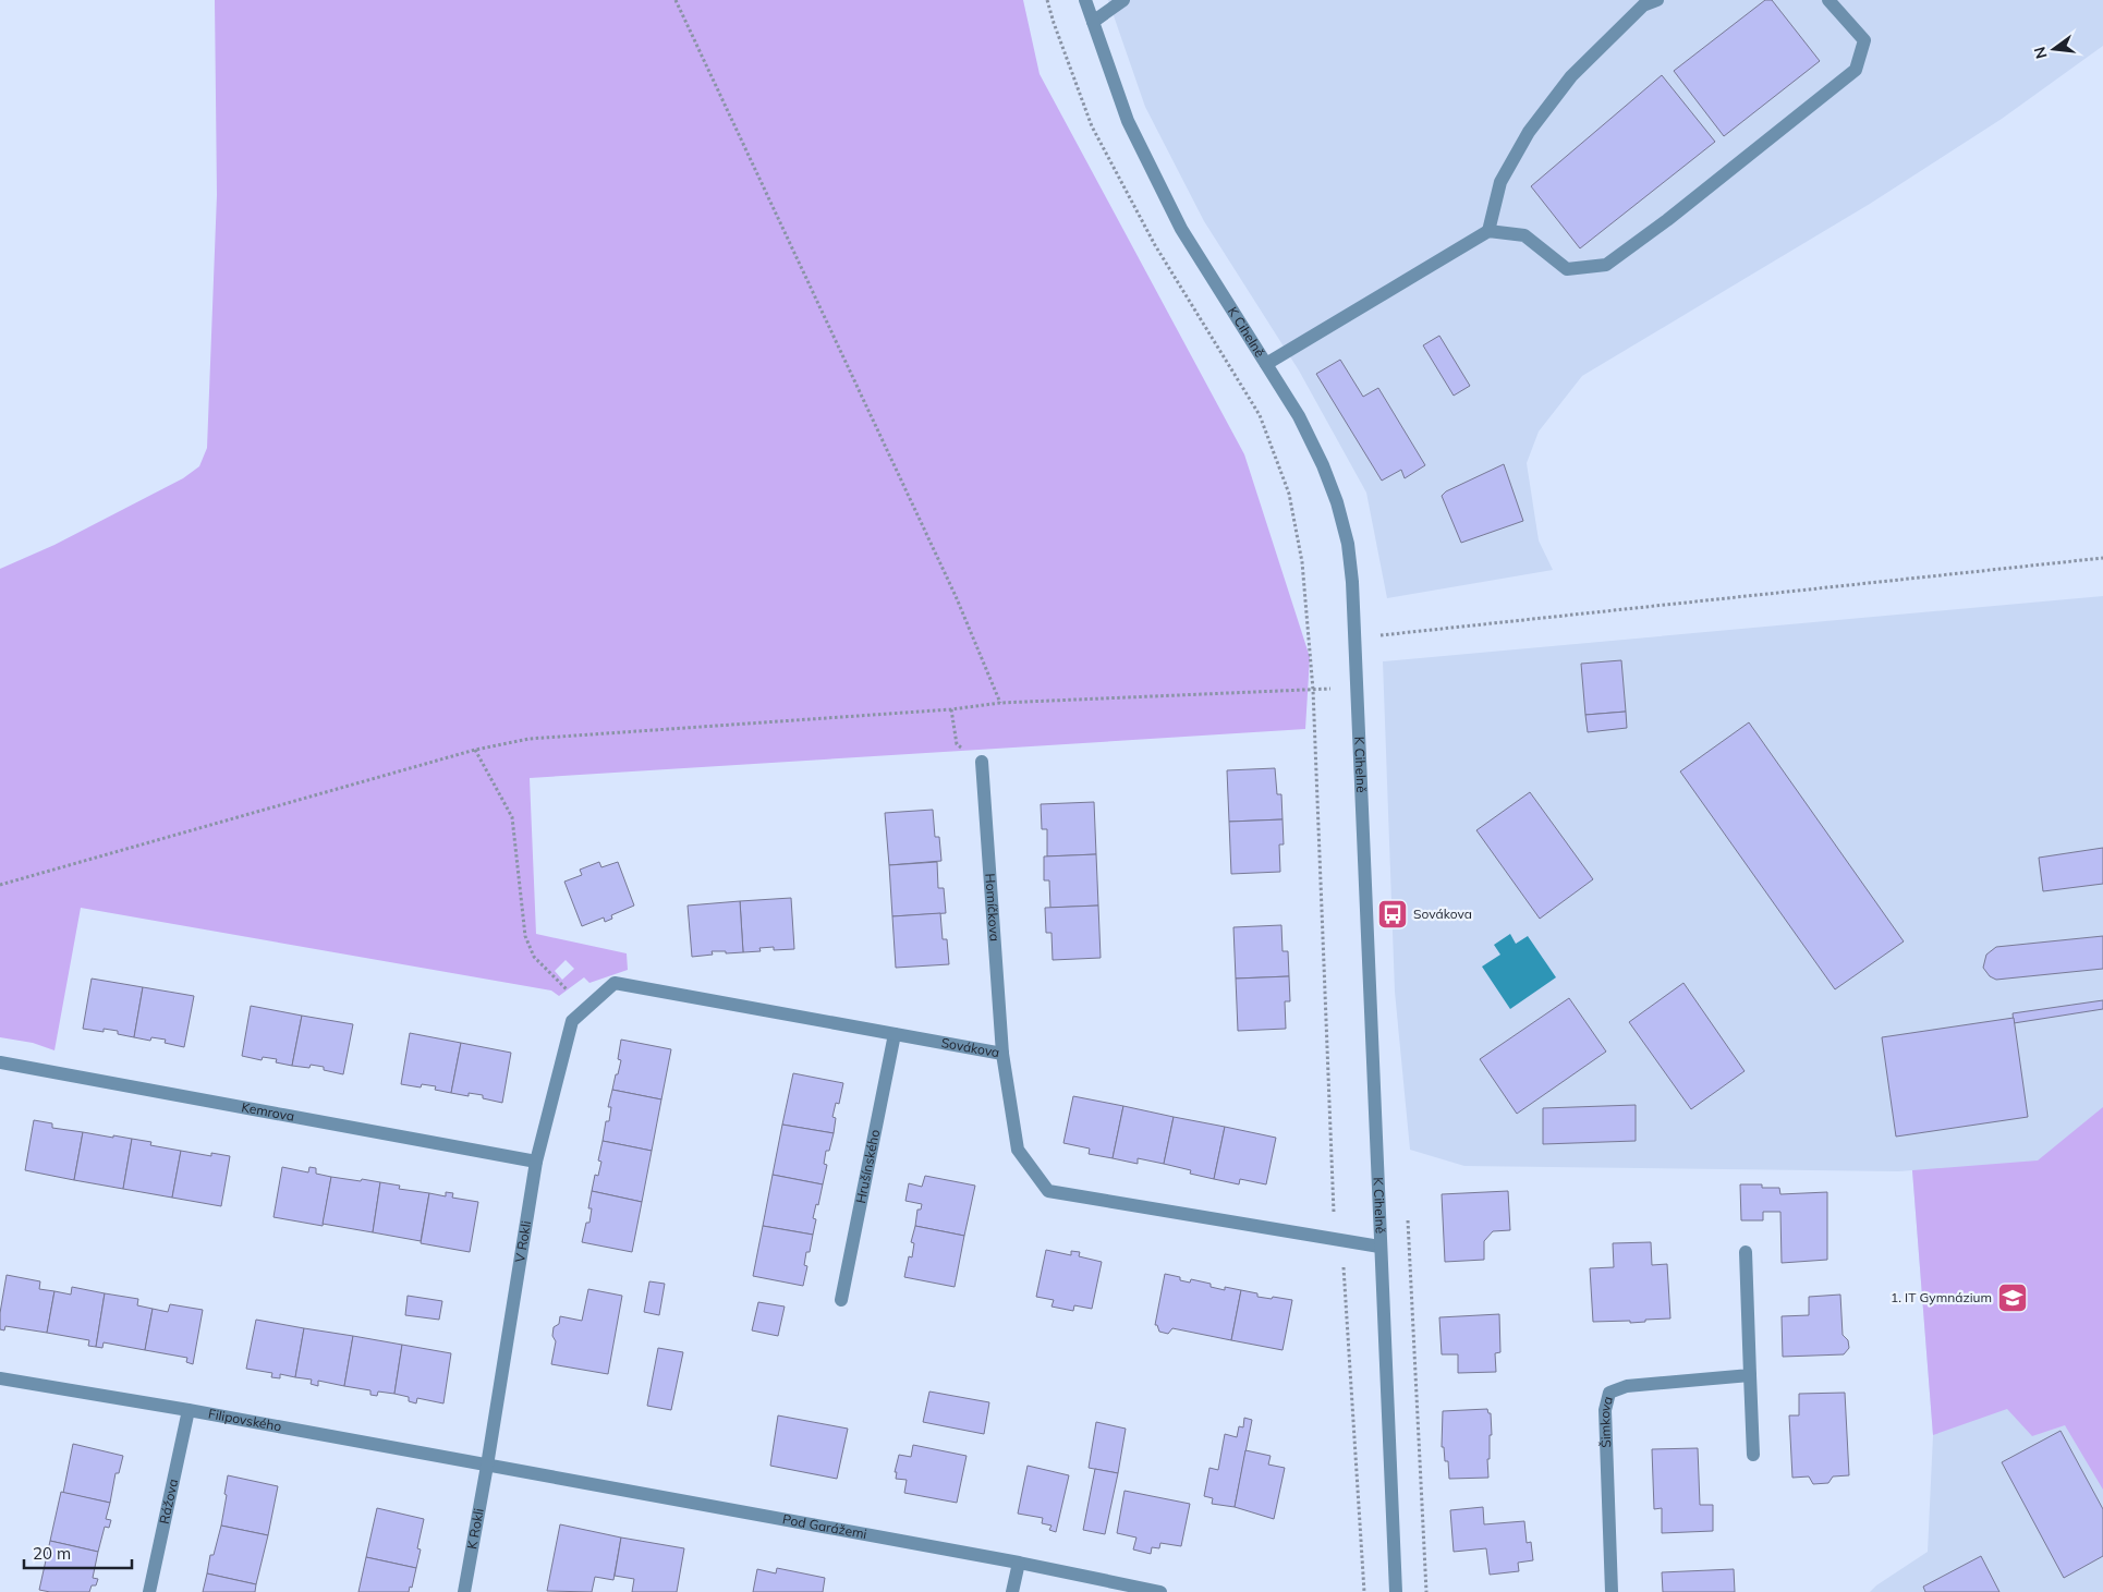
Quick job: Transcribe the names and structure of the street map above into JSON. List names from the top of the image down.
{
  "streets": {
    "street": [
      "K Cihelně",
      "Horníčkova",
      "Sovákova",
      "Kemrova",
      "Hrušínského",
      "V Rokli",
      "Filipovského",
      "Šimkova",
      "Rážova",
      "Pod Garážemi",
      "K Rokli"
    ]
  },
  "crossings": [
    ["K Cihelně", "Sovákova"],
    ["Horníčkova", "Sovákova"],
    ["Sovákova", "Hrušínského"],
    ["Sovákova", "V Rokli"],
    ["Kemrova", "V Rokli"],
    ["V Rokli", "Filipovského"],
    ["V Rokli", "Pod Garážemi"],
    ["V Rokli", "K Rokli"],
    ["Filipovského", "Rážova"],
    ["Filipovského", "Pod Garážemi"],
    ["Filipovského", "K Rokli"],
    ["Pod Garážemi", "K Rokli"]
  ],
  "places": {
    "bus stop": ["Sovákova"],
    "school or university": ["1. IT Gymnázium"]
  },
  "scale_bar": "20 m",
  "north": "left"
}
